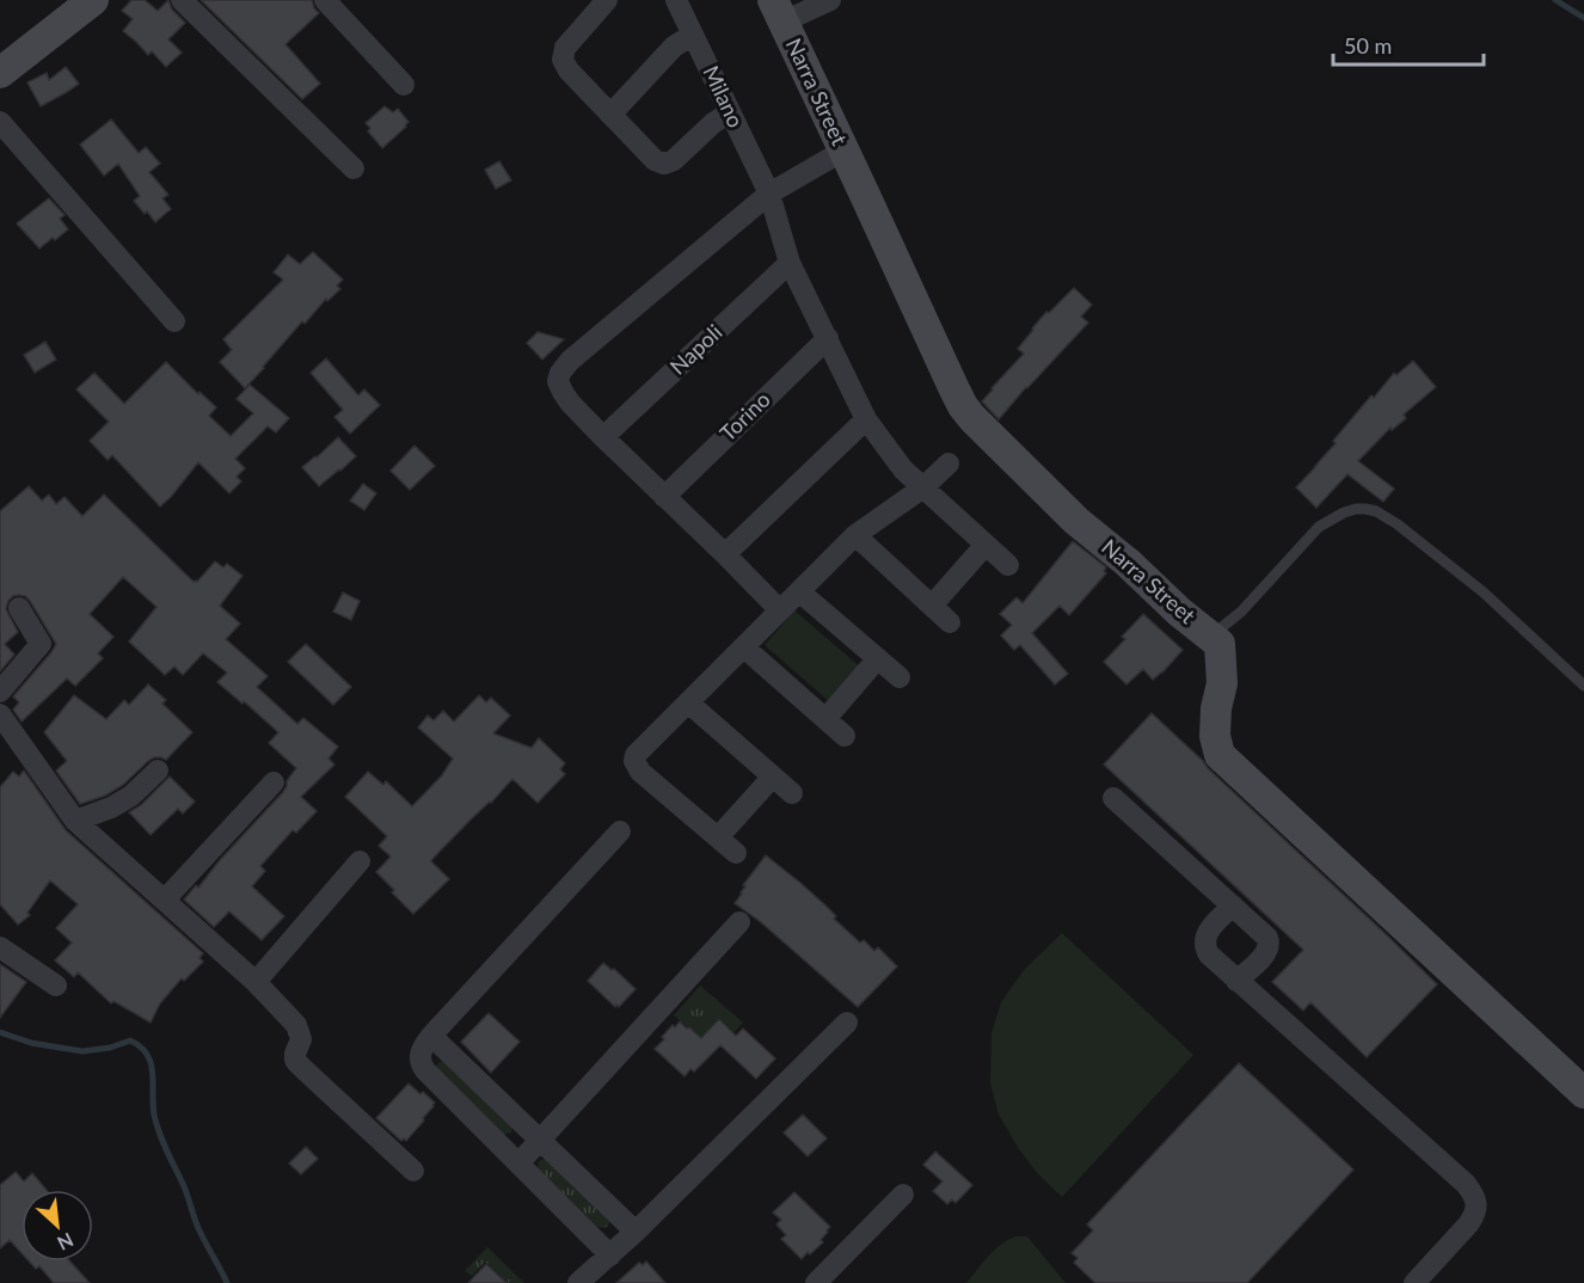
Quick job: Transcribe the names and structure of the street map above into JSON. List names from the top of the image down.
{
  "streets": {
    "street": [
      "Narra Street",
      "Milano",
      "Napoli",
      "Torino"
    ]
  },
  "crossings": [
    ["Milano", "Napoli"],
    ["Milano", "Torino"]
  ],
  "scale_bar": "50 m",
  "north": "bottom right"
}
